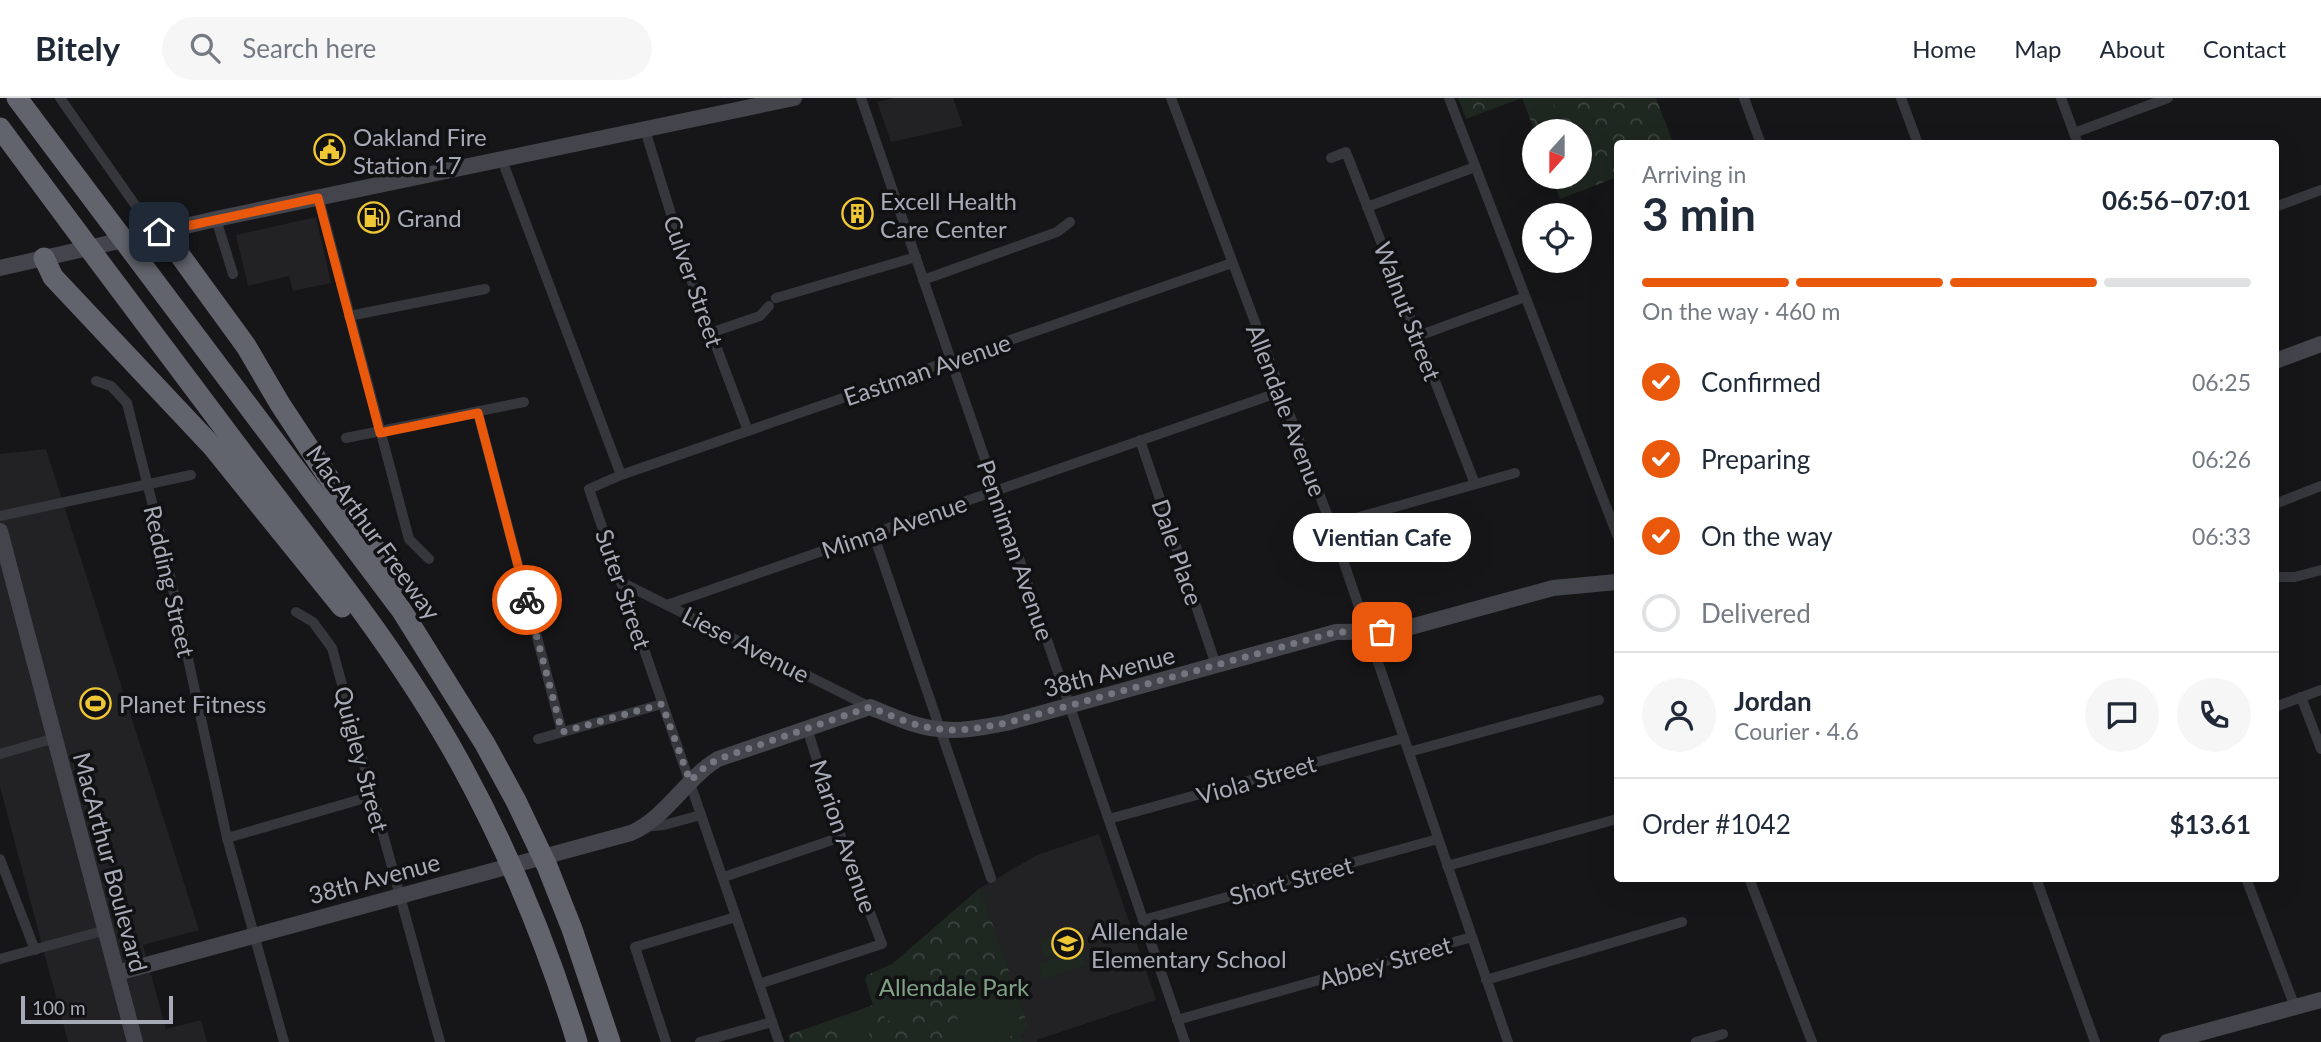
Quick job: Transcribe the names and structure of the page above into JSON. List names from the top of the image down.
{
  "streets": {
    "highway": ["MacArthur Freeway"],
    "street": [
      "Culver Street",
      "Walnut Street",
      "Eastman Avenue",
      "Allendale Avenue",
      "Minna Avenue",
      "Penniman Avenue",
      "Dale Place",
      "Redding Street",
      "Suter Street",
      "Liese Avenue",
      "38th Avenue",
      "Quigley Street",
      "Viola Street",
      "Marion Avenue",
      "MacArthur Boulevard",
      "Short Street",
      "Abbey Street"
    ]
  },
  "crossings": [
    ["Culver Street", "Eastman Avenue"],
    ["Eastman Avenue", "Allendale Avenue"],
    ["Eastman Avenue", "Penniman Avenue"],
    ["Eastman Avenue", "Suter Street"],
    ["Allendale Avenue", "Minna Avenue"],
    ["Allendale Avenue", "38th Avenue"],
    ["Allendale Avenue", "Viola Street"],
    ["Allendale Avenue", "Short Street"],
    ["Allendale Avenue", "Abbey Street"],
    ["Minna Avenue", "Penniman Avenue"],
    ["Minna Avenue", "Dale Place"],
    ["Minna Avenue", "Liese Avenue"],
    ["Penniman Avenue", "38th Avenue"],
    ["Penniman Avenue", "Viola Street"],
    ["Penniman Avenue", "Short Street"],
    ["Penniman Avenue", "Abbey Street"],
    ["Dale Place", "38th Avenue"],
    ["Redding Street", "38th Avenue"],
    ["Suter Street", "Liese Avenue"],
    ["Suter Street", "38th Avenue"],
    ["Suter Street", "Marion Avenue"],
    ["Liese Avenue", "38th Avenue"],
    ["38th Avenue", "Quigley Street"],
    ["38th Avenue", "Marion Avenue"],
    ["38th Avenue", "MacArthur Boulevard"]
  ],
  "parks": ["Allendale Park"],
  "places": {
    "public building": ["Oakland Fire Station 17"],
    "building": ["Excell Health Care Center"],
    "fuel station": ["Grand"],
    "other": ["Vientian Cafe"],
    "sports": ["Planet Fitness"],
    "school or university": ["Allendale Elementary School"]
  },
  "scale_bar": "100 m",
  "north": "bottom",
  "page": {
    "header": "Bitely",
    "search": "Search here",
    "nav": [
      "Home",
      "Map",
      "About",
      "Contact"
    ],
    "heading": ["3 min", "Arriving in", "06:56–07:01"],
    "panel": [
      "Jordan",
      "Courier · 4.6",
      "Order #1042",
      "$13.61"
    ],
    "bar": "On the way · 460 m",
    "list": [
      ["Confirmed", "06:25"],
      ["Preparing", "06:26"],
      ["On the way", "06:33"],
      "Delivered"
    ],
    "bubble": "Vientian Cafe",
    "scale": "100 m"
  }
}
